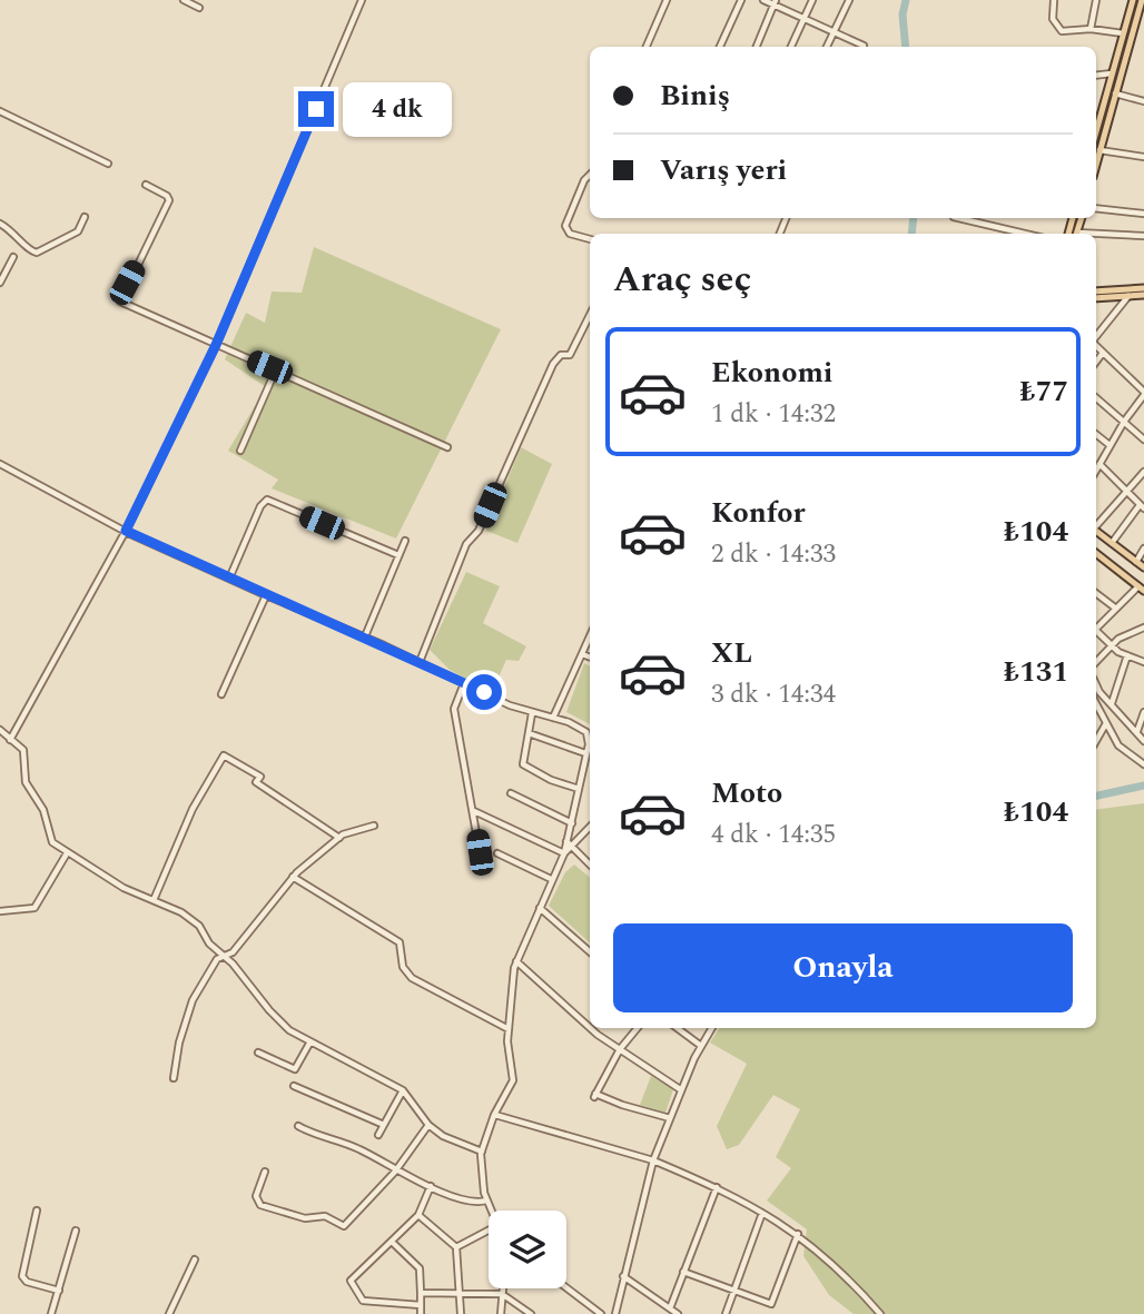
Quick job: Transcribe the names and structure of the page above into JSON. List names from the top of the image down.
{
  "page": {
    "banner": ["Biniş", "Varış yeri"],
    "bubble": "4 dk",
    "heading": "Araç seç",
    "list": [
      {
        "name": "Ekonomi",
        "note": "1 dk · 14:32",
        "value": "₺77"
      },
      {
        "name": "Konfor",
        "note": "2 dk · 14:33",
        "value": "₺104"
      },
      {
        "name": "XL",
        "note": "3 dk · 14:34",
        "value": "₺131"
      },
      {
        "name": "Moto",
        "note": "4 dk · 14:35",
        "value": "₺104"
      }
    ],
    "buttons": "Onayla"
  }
}
